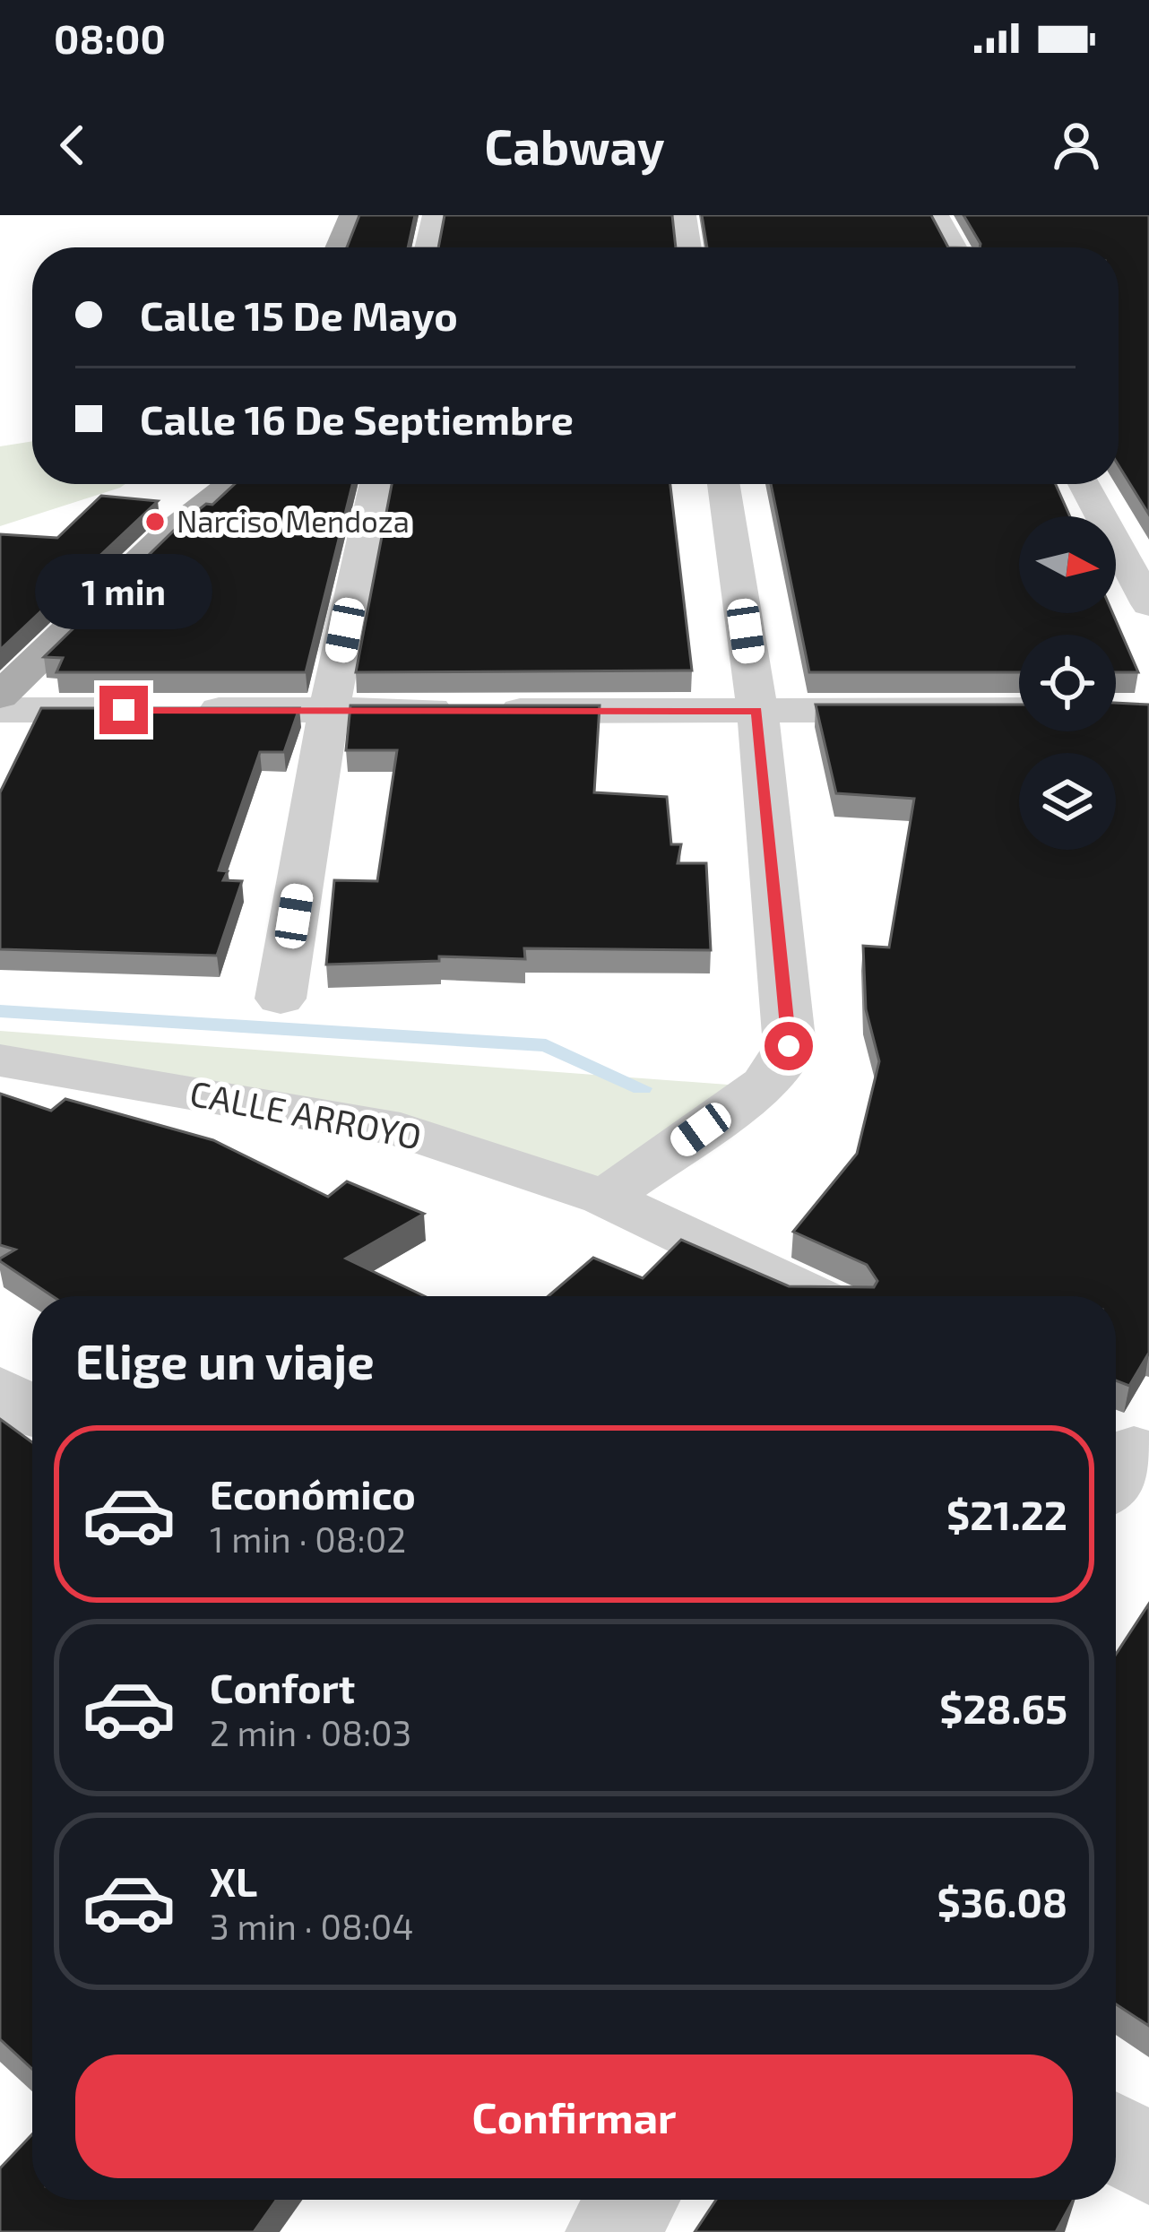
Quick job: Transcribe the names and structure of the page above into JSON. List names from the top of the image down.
{
  "streets": {
    "street": ["CALLE ARROYO"]
  },
  "places": ["Narciso Mendoza"],
  "north": "right",
  "page": {
    "status": "08:00",
    "header": "Cabway",
    "banner": ["Calle 15 De Mayo", "Calle 16 De Septiembre"],
    "bubble": "1 min",
    "heading": "Elige un viaje",
    "list": [
      {
        "name": "Económico",
        "note": "1 min · 08:02",
        "value": "$21.22"
      },
      {
        "name": "Confort",
        "note": "2 min · 08:03",
        "value": "$28.65"
      },
      {
        "name": "XL",
        "note": "3 min · 08:04",
        "value": "$36.08"
      }
    ],
    "buttons": "Confirmar"
  }
}
